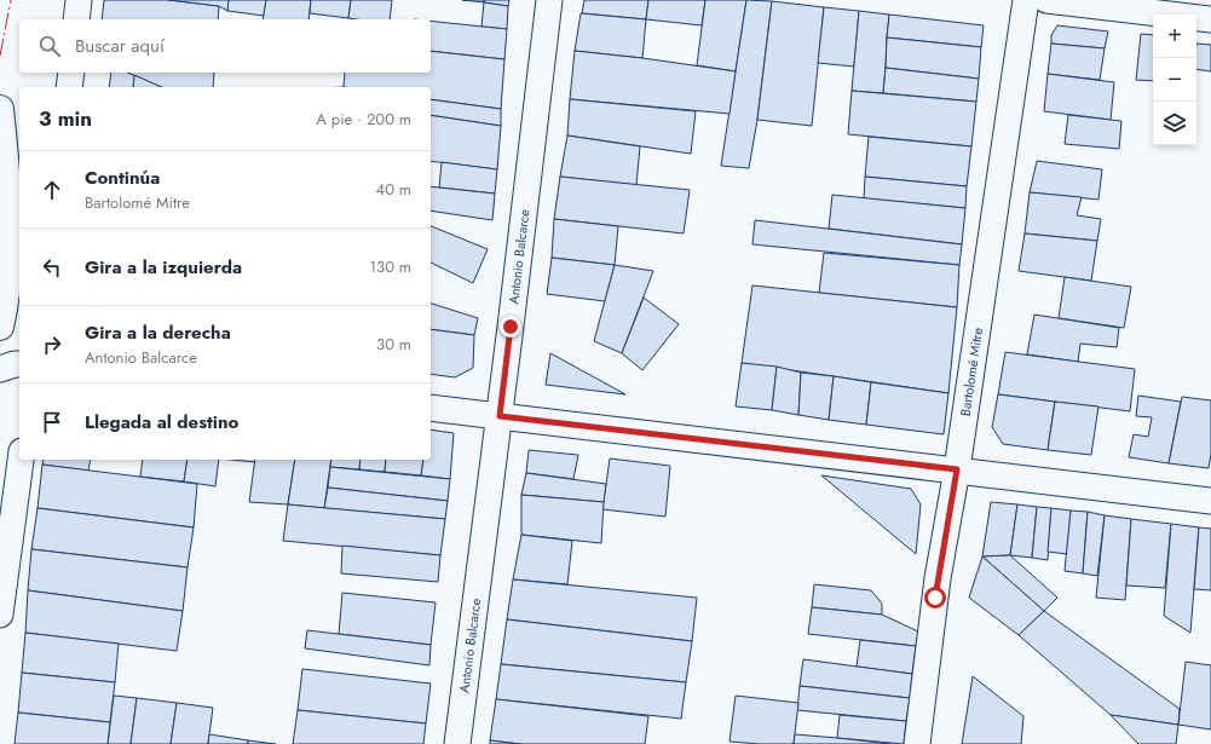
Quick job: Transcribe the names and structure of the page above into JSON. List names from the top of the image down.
{
  "streets": {
    "street": ["Antonio Balcarce", "Bartolomé Mitre"]
  },
  "page": {
    "map_buttons": ["+", "−"],
    "search": "Buscar aquí",
    "heading": ["3 min", "A pie · 200 m"],
    "list": [
      ["Continúa", "Bartolomé Mitre", "40 m"],
      ["Gira a la izquierda", "130 m"],
      ["Gira a la derecha", "Antonio Balcarce", "30 m"],
      "Llegada al destino"
    ]
  }
}
